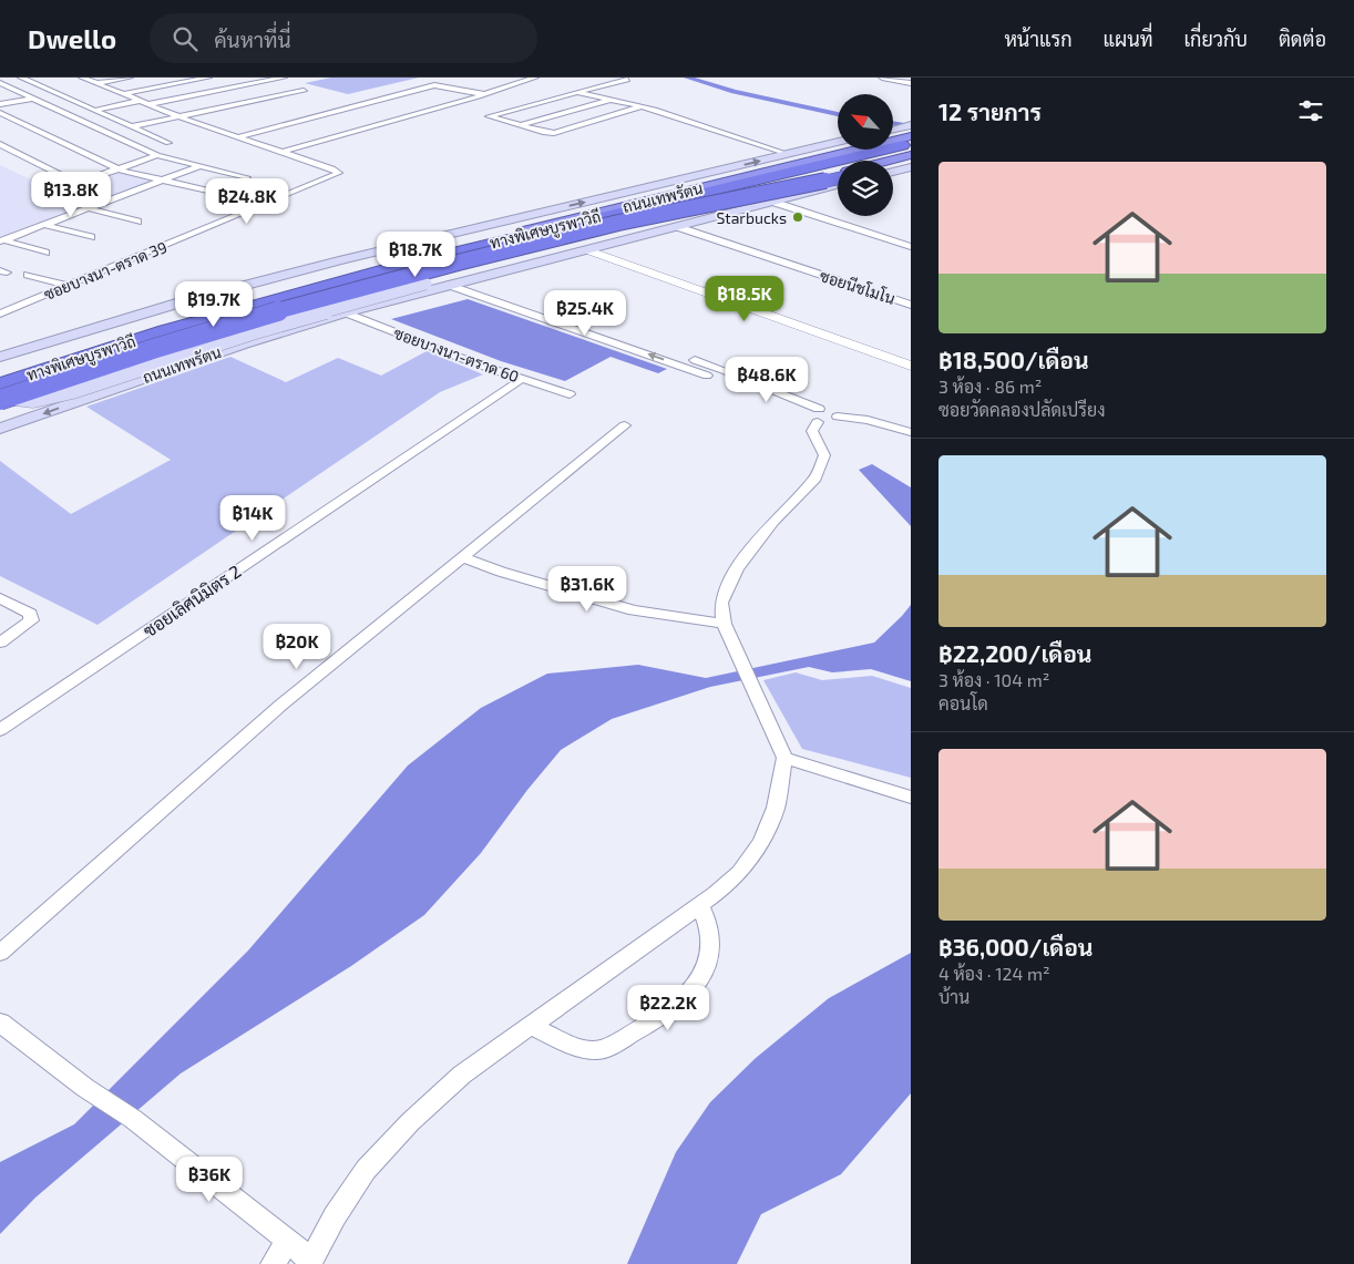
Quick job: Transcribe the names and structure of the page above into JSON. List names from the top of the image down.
{
  "streets": {
    "highway": ["ถนนเทพรัตน", "ทางพิเศษบูรพาวิถี"],
    "street": [
      "ซอยบางนา-ตราด 39",
      "ซอยนีชโมโน",
      "ซอยบางนา-ตราด 60",
      "ซอยเลิศนิมิตร 2"
    ]
  },
  "crossings": [
    ["ถนนเทพรัตน", "ทางพิเศษบูรพาวิถี"],
    ["ถนนเทพรัตน", "ซอยนีชโมโน"],
    ["ถนนเทพรัตน", "ซอยบางนา-ตราด 60"],
    ["ซอยบางนา-ตราด 60", "ซอยเลิศนิมิตร 2"]
  ],
  "places": ["Starbucks"],
  "north": "top left",
  "page": {
    "header": "Dwello",
    "search": "ค้นหาที่นี่",
    "nav": [
      "หน้าแรก",
      "แผนที่",
      "เกี่ยวกับ",
      "ติดต่อ"
    ],
    "heading": "12 รายการ",
    "list": [
      {
        "name": "฿18,500/เดือน",
        "note": "3 ห้อง · 86 m² · ซอยวัดคลองปลัดเปรียง"
      },
      {
        "name": "฿22,200/เดือน",
        "note": "3 ห้อง · 104 m² · คอนโด"
      },
      {
        "name": "฿36,000/เดือน",
        "note": "4 ห้อง · 124 m² · บ้าน"
      }
    ],
    "price": [
      "฿13.8K",
      "฿24.8K",
      "฿18.7K",
      "฿18.5K",
      "฿19.7K",
      "฿25.4K",
      "฿48.6K",
      "฿14K",
      "฿31.6K",
      "฿20K",
      "฿22.2K",
      "฿36K"
    ]
  }
}
